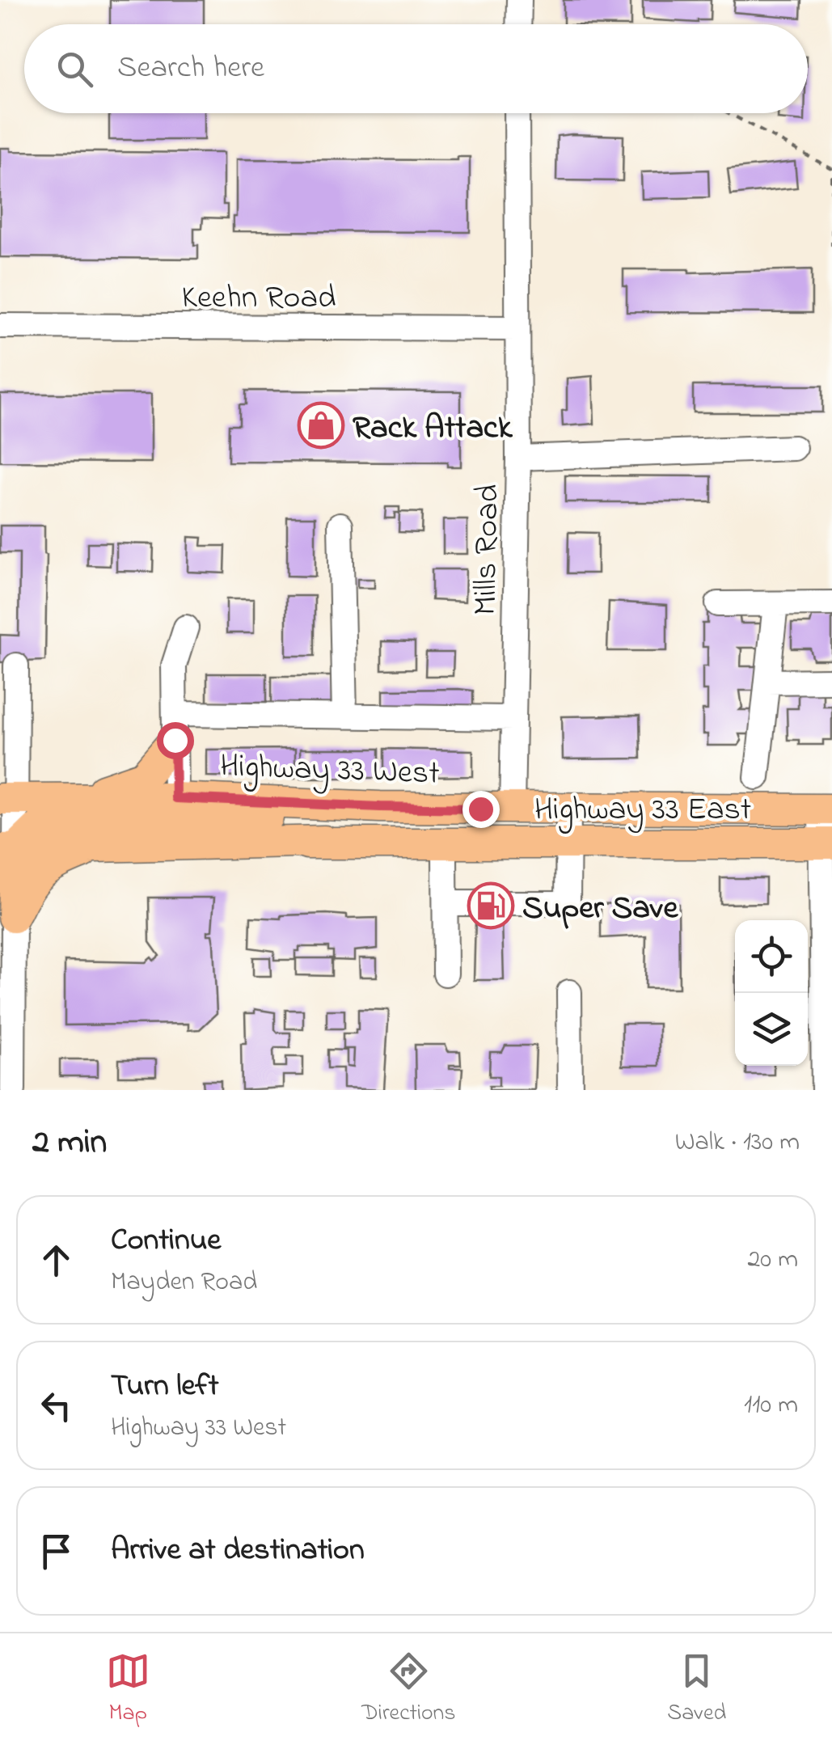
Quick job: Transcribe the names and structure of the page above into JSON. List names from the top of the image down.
{
  "streets": {
    "main road": ["Highway 33 West", "Highway 33 East"],
    "street": ["Keehn Road", "Mills Road"]
  },
  "crossings": [
    ["Keehn Road", "Mills Road"],
    ["Mills Road", "Highway 33 West"],
    ["Highway 33 West", "Highway 33 East"]
  ],
  "places": {
    "shop": ["Rack Attack"],
    "fuel station": ["Super Save"]
  },
  "page": {
    "search": "Search here",
    "heading": ["2 min", "Walk · 130 m"],
    "list": [
      ["Continue", "Mayden Road", "20 m"],
      ["Turn left", "Highway 33 West", "110 m"],
      "Arrive at destination"
    ],
    "nav": ["Map", "Directions", "Saved"]
  }
}
